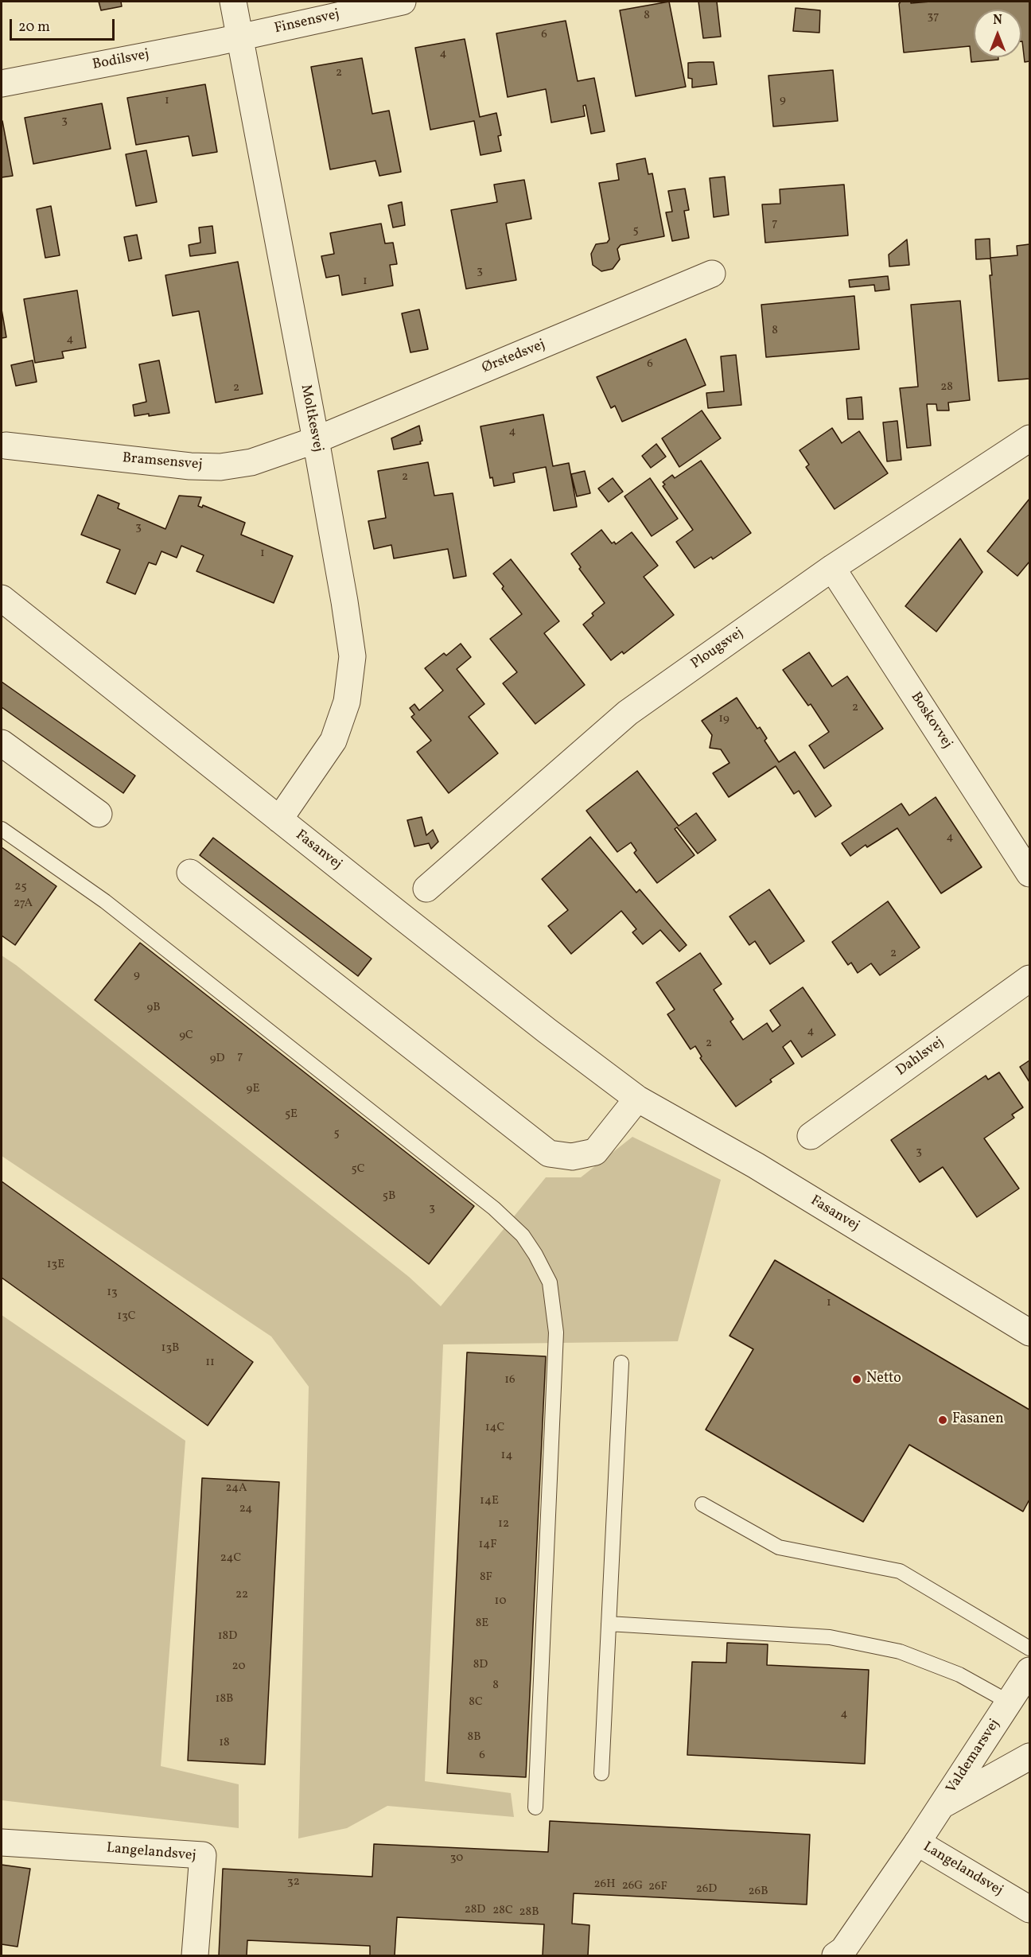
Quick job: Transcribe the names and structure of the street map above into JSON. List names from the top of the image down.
{
  "streets": {
    "street": [
      "Finsensvej",
      "Bodilsvej",
      "Ørstedsvej",
      "Moltkesvej",
      "Bramsensvej",
      "Plougsvej",
      "Boskovvej",
      "Fasanvej",
      "Dahlsvej",
      "Valdemarsvej",
      "Langelandsvej"
    ]
  },
  "crossings": [
    ["Finsensvej", "Bodilsvej"],
    ["Finsensvej", "Moltkesvej"],
    ["Bodilsvej", "Moltkesvej"],
    ["Ørstedsvej", "Moltkesvej"],
    ["Ørstedsvej", "Bramsensvej"],
    ["Moltkesvej", "Bramsensvej"],
    ["Moltkesvej", "Fasanvej"],
    ["Plougsvej", "Boskovvej"],
    ["Valdemarsvej", "Langelandsvej"]
  ],
  "places": ["Netto", "Fasanen"],
  "house_numbers": [
    "8",
    "37",
    "6",
    "4",
    "2",
    "9",
    "1",
    "3",
    "7",
    "5",
    "3",
    "1",
    "8",
    "4",
    "6",
    "28",
    "2",
    "4",
    "2",
    "3",
    "1",
    "2",
    "19",
    "4",
    "25",
    "27A",
    "2",
    "9",
    "9B",
    "4",
    "9C",
    "2",
    "7",
    "9D",
    "9E",
    "5E",
    "5",
    "3",
    "5C",
    "5B",
    "3",
    "13E",
    "13",
    "1",
    "13C",
    "13B",
    "11",
    "16",
    "14C",
    "14",
    "24A",
    "14E",
    "24",
    "12",
    "14F",
    "24C",
    "8F",
    "22",
    "10",
    "8E",
    "18D",
    "8D",
    "20",
    "8",
    "18B",
    "8C",
    "4",
    "8B",
    "18",
    "6",
    "30",
    "32",
    "26H",
    "26G",
    "26F",
    "26D",
    "26B",
    "28D",
    "28C",
    "28B"
  ],
  "scale_bar": "20 m",
  "north": "top"
}
